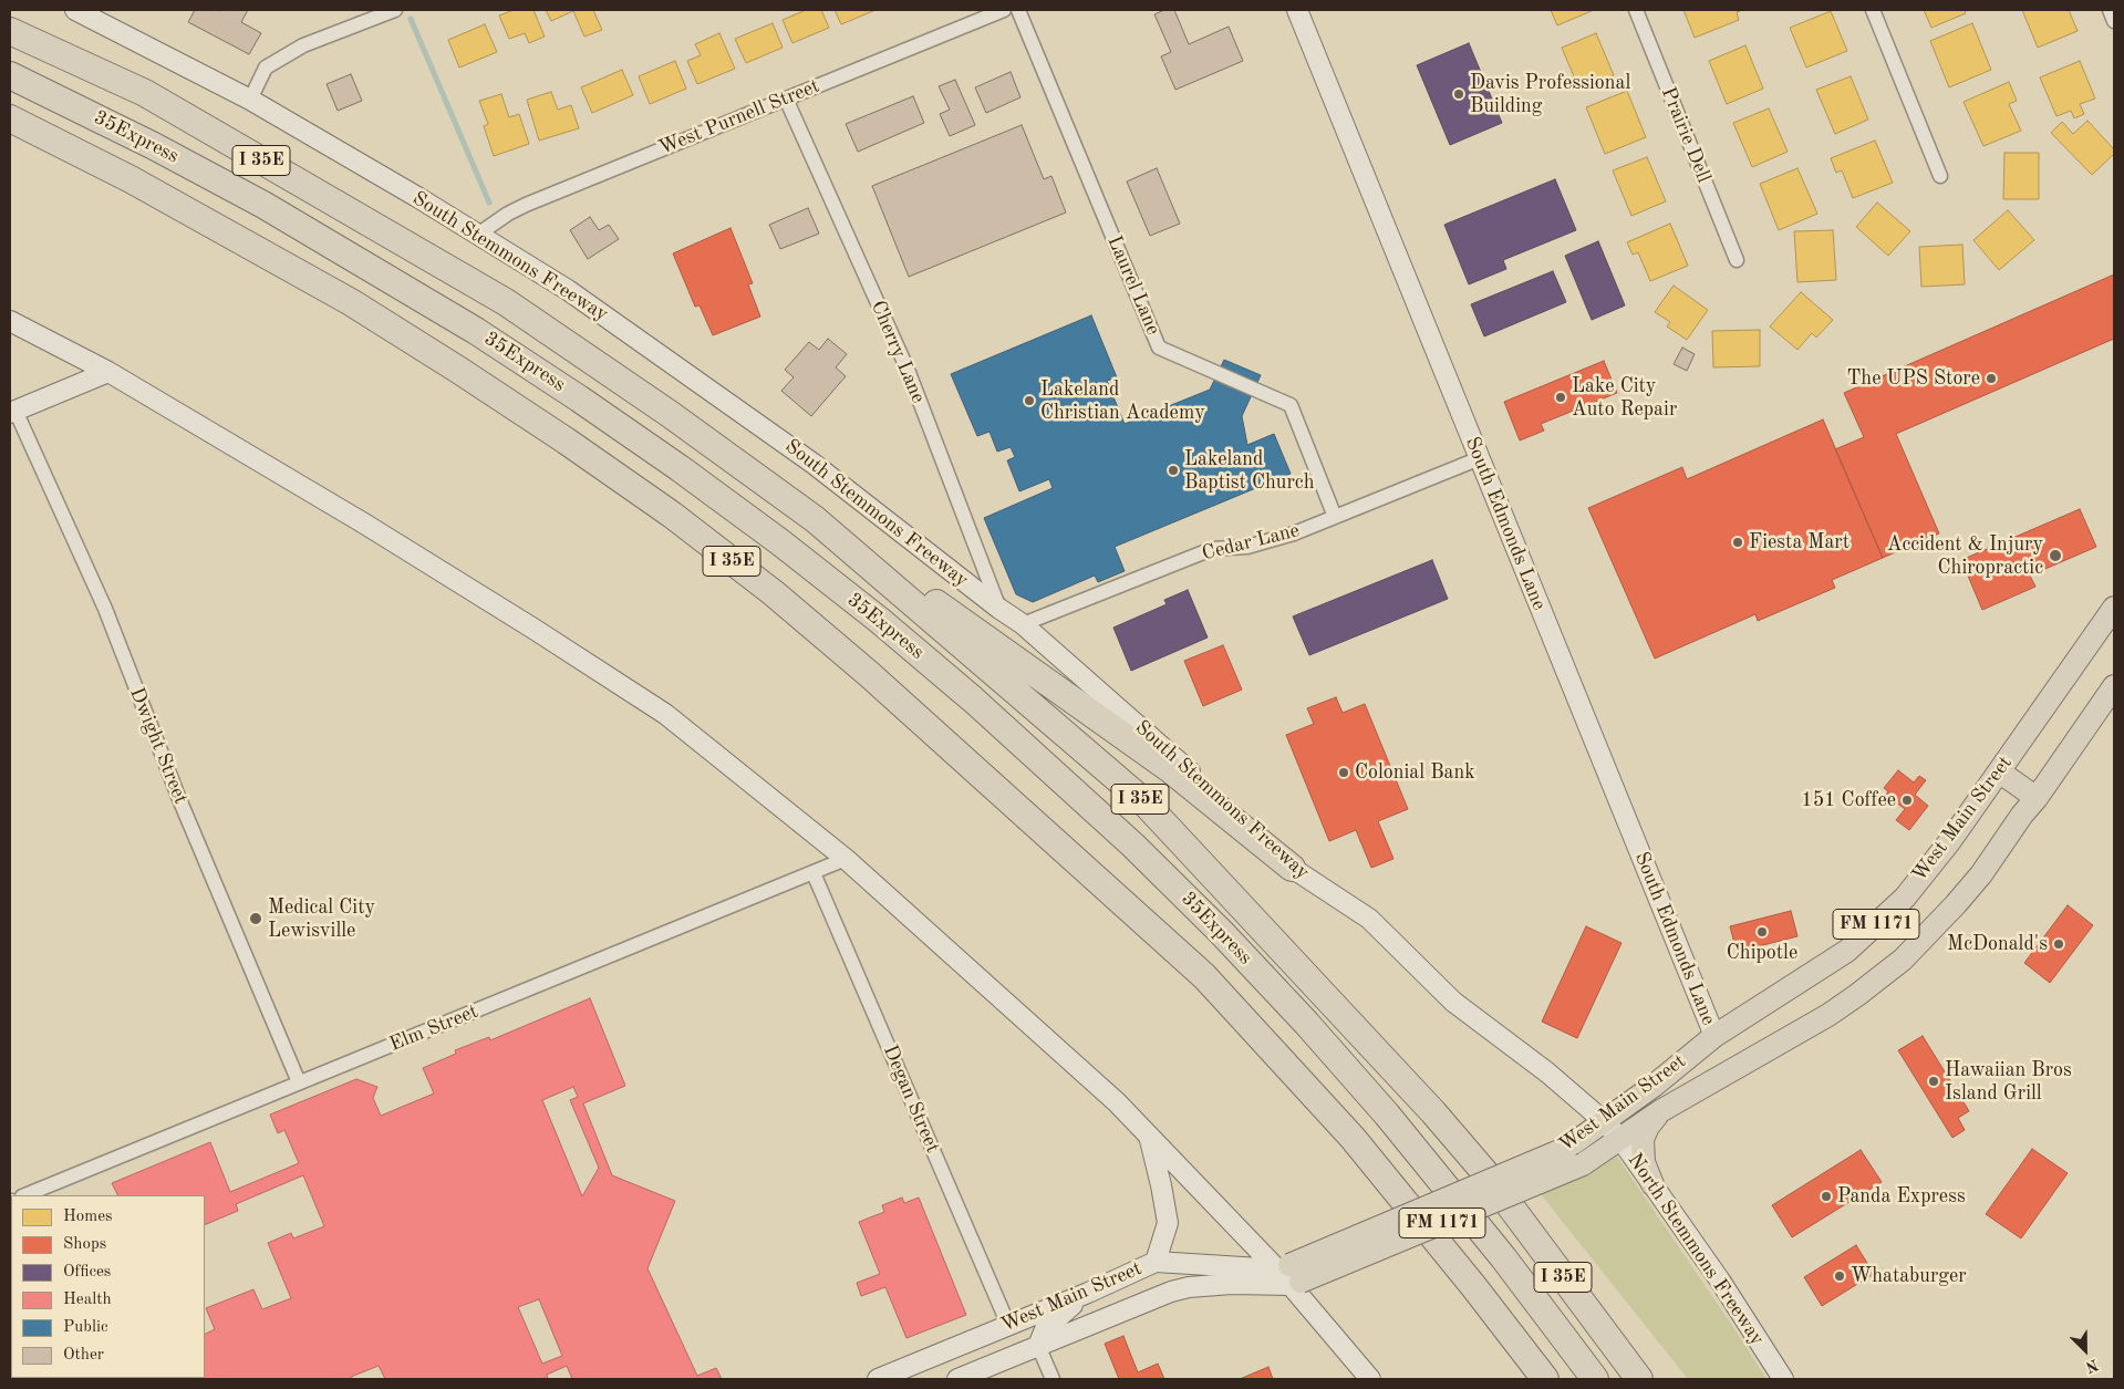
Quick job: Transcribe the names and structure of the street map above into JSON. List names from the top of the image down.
{
  "streets": {
    "highway": ["35Express", "I 35E"],
    "main road": [
      "South Stemmons Freeway",
      "South Edmonds Lane",
      "West Main Street",
      "FM 1171",
      "North Stemmons Freeway"
    ],
    "street": [
      "West Purnell Street",
      "Prairie Dell",
      "Laurel Lane",
      "Cherry Lane",
      "Cedar Lane",
      "Dwight Street",
      "Elm Street",
      "Degan Street"
    ]
  },
  "crossings": [
    ["West Purnell Street", "South Stemmons Freeway"],
    ["West Purnell Street", "Cherry Lane"],
    ["South Stemmons Freeway", "Cherry Lane"],
    ["South Stemmons Freeway", "Cedar Lane"],
    ["South Stemmons Freeway", "West Main Street"],
    ["South Stemmons Freeway", "North Stemmons Freeway"],
    ["Laurel Lane", "Cedar Lane"],
    ["South Edmonds Lane", "Cedar Lane"],
    ["South Edmonds Lane", "West Main Street"],
    ["Dwight Street", "Elm Street"],
    ["West Main Street", "Degan Street"],
    ["West Main Street", "North Stemmons Freeway"],
    ["Elm Street", "Degan Street"]
  ],
  "places": [
    "Davis Professional Building",
    "The UPS Store",
    "Lake City Auto Repair",
    "Lakeland Christian Academy",
    "Lakeland Baptist Church",
    "Fiesta Mart",
    "Accident & Injury Chiropractic",
    "Colonial Bank",
    "151 Coffee",
    "Medical City Lewisville",
    "Chipotle",
    "McDonald's",
    "Hawaiian Bros Island Grill",
    "Panda Express",
    "Whataburger"
  ],
  "legend": [
    "Homes",
    "Shops",
    "Offices",
    "Health",
    "Public",
    "Other"
  ],
  "north": "bottom right"
}
